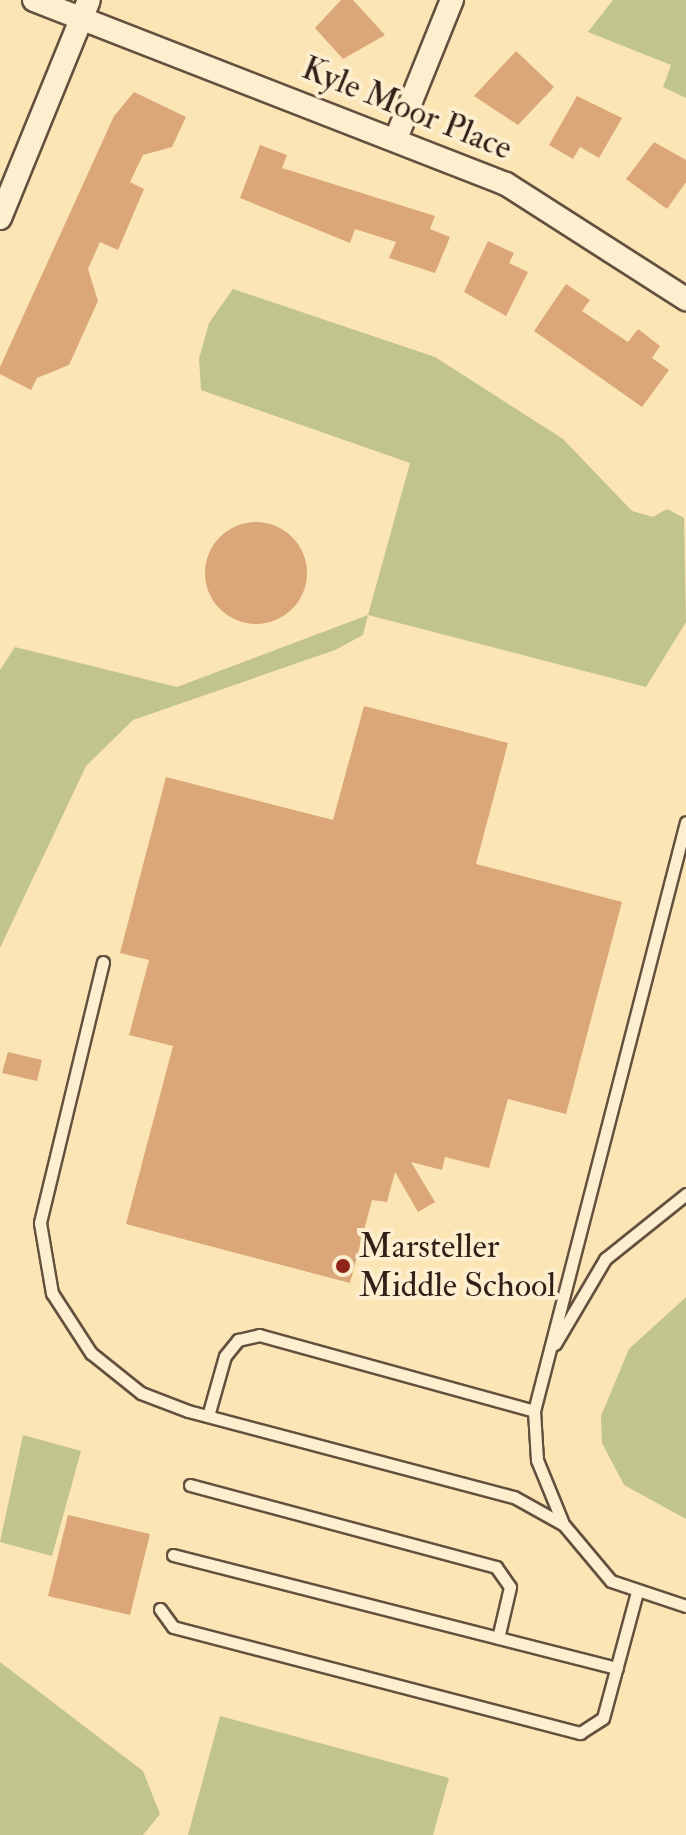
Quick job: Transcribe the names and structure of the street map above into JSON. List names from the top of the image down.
{
  "streets": {
    "street": ["Kyle Moor Place"]
  },
  "places": ["Marsteller Middle School"]
}
